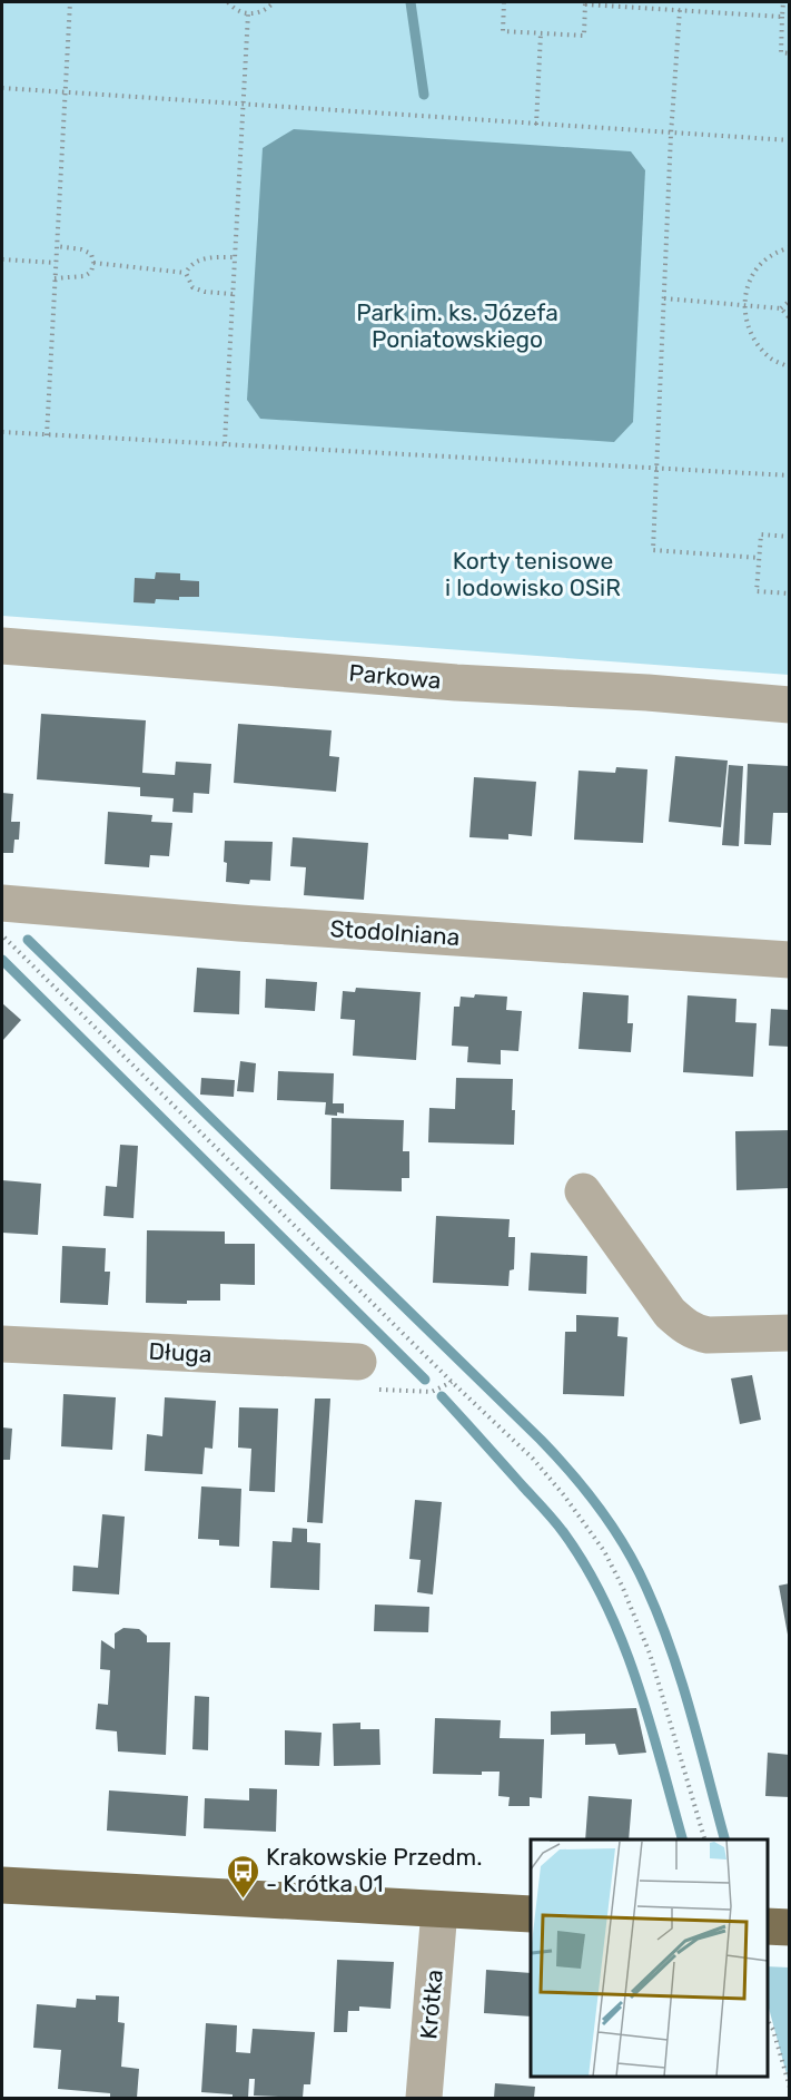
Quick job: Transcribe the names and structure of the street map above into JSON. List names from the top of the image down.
{
  "streets": {
    "street": [
      "Parkowa",
      "Stodolniana",
      "Długa",
      "Krótka"
    ]
  },
  "parks": ["Park im. ks. Józefa Poniatowskiego", "Korty tenisowe i lodowisko OSiR"],
  "places": {
    "bus stop": ["Krakowskie Przedm. - Krótka 01"]
  }
}
